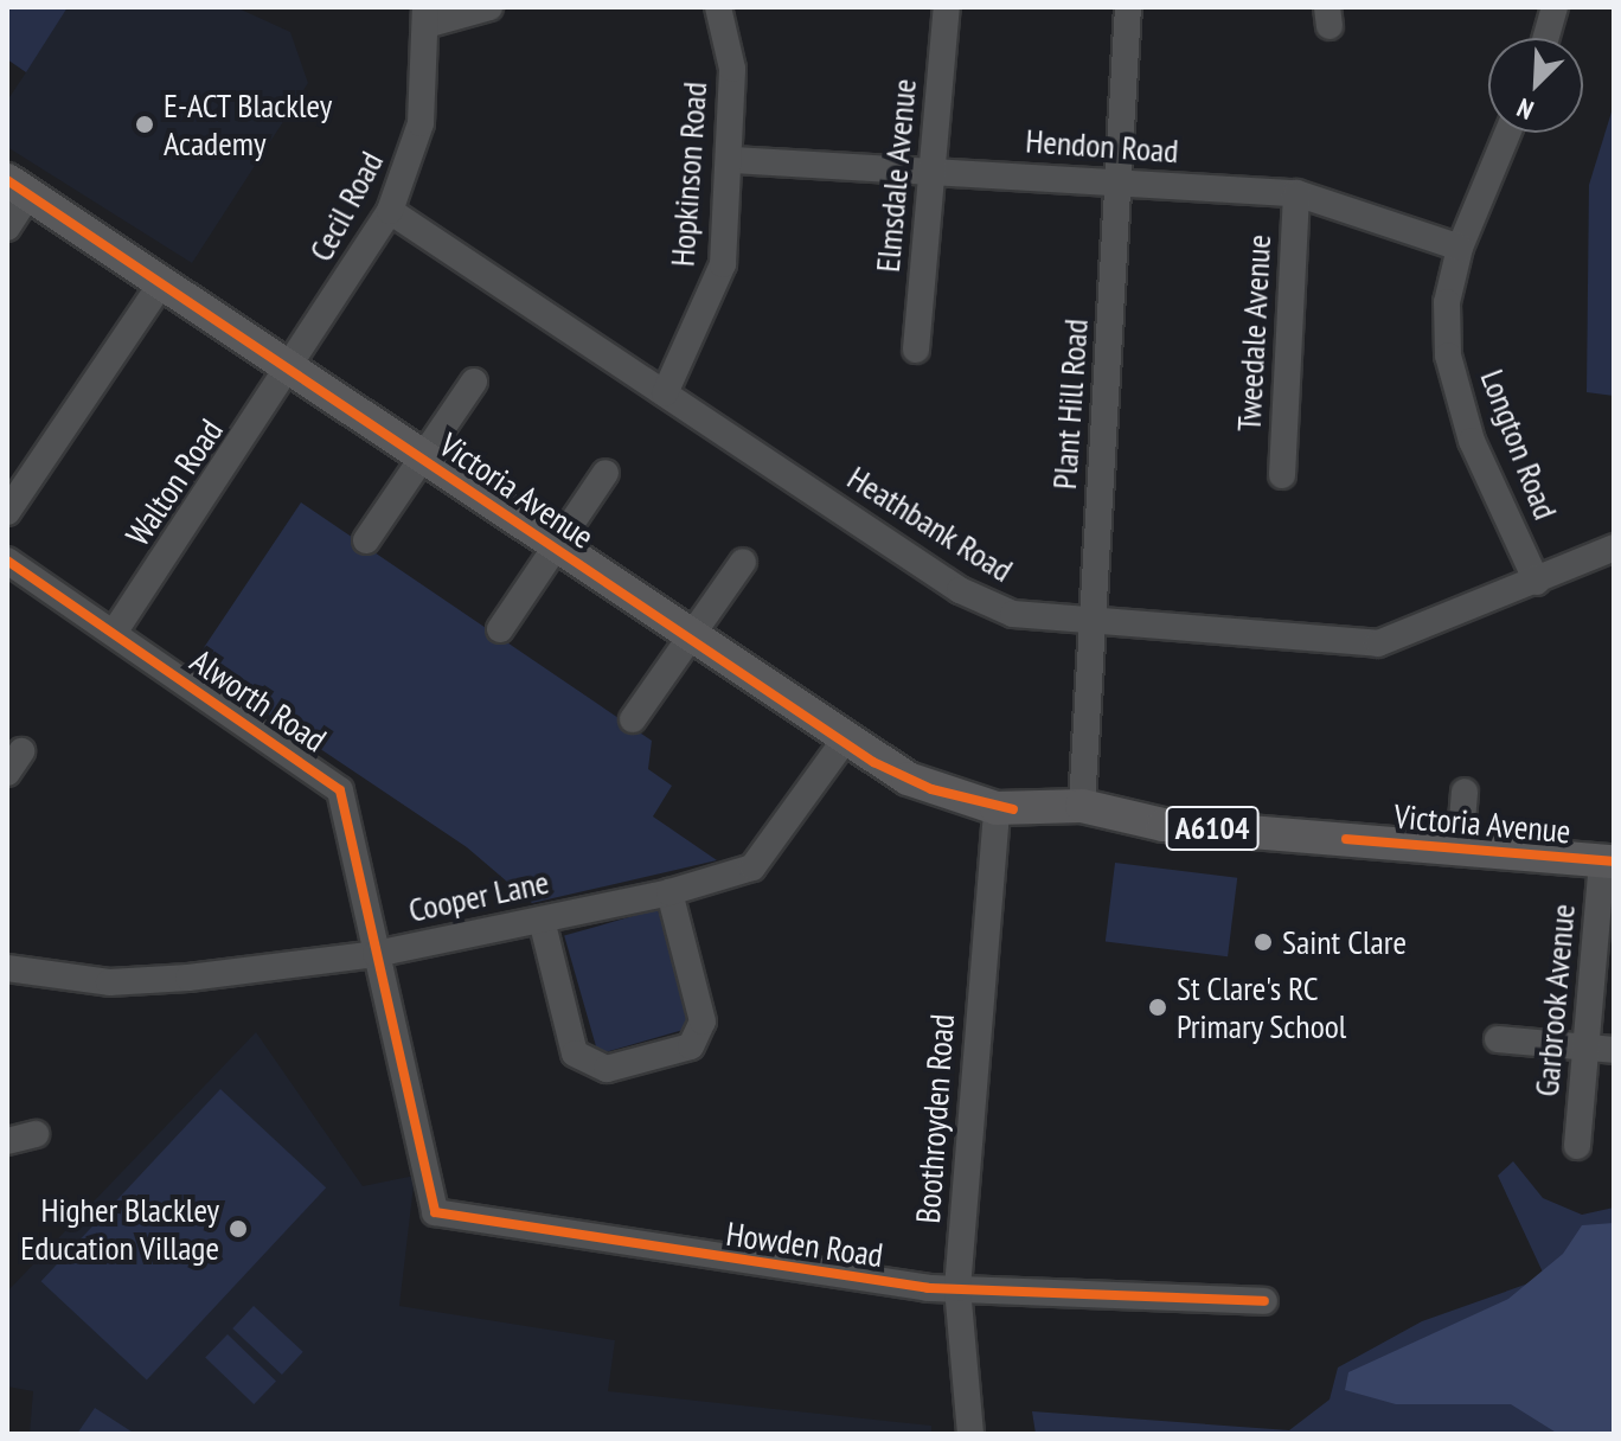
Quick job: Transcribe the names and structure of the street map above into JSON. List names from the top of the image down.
{
  "streets": {
    "main road": ["Victoria Avenue", "A6104"],
    "street": [
      "Hendon Road",
      "Hopkinson Road",
      "Elmsdale Avenue",
      "Cecil Road",
      "Tweedale Avenue",
      "Plant Hill Road",
      "Longton Road",
      "Walton Road",
      "Heathbank Road",
      "Alworth Road",
      "Cooper Lane",
      "Garbrook Avenue",
      "Boothroyden Road",
      "Howden Road"
    ]
  },
  "crossings": [
    ["Hendon Road", "Hopkinson Road"],
    ["Hendon Road", "Elmsdale Avenue"],
    ["Hendon Road", "Tweedale Avenue"],
    ["Hendon Road", "Plant Hill Road"],
    ["Hendon Road", "Longton Road"],
    ["Hopkinson Road", "Heathbank Road"],
    ["Cecil Road", "Walton Road"],
    ["Cecil Road", "Victoria Avenue"],
    ["Cecil Road", "Heathbank Road"],
    ["Plant Hill Road", "Victoria Avenue"],
    ["Plant Hill Road", "Heathbank Road"],
    ["Longton Road", "Heathbank Road"],
    ["Walton Road", "Victoria Avenue"],
    ["Walton Road", "Alworth Road"],
    ["Victoria Avenue", "Cooper Lane"],
    ["Victoria Avenue", "Garbrook Avenue"],
    ["Victoria Avenue", "Boothroyden Road"],
    ["Alworth Road", "Cooper Lane"],
    ["Alworth Road", "Howden Road"],
    ["Cooper Lane", "Howden Road"],
    ["Boothroyden Road", "Howden Road"]
  ],
  "places": [
    "E-ACT Blackley Academy",
    "Saint Clare",
    "St Clare's RC Primary School",
    "Higher Blackley Education Village"
  ],
  "north": "bottom left"
}
